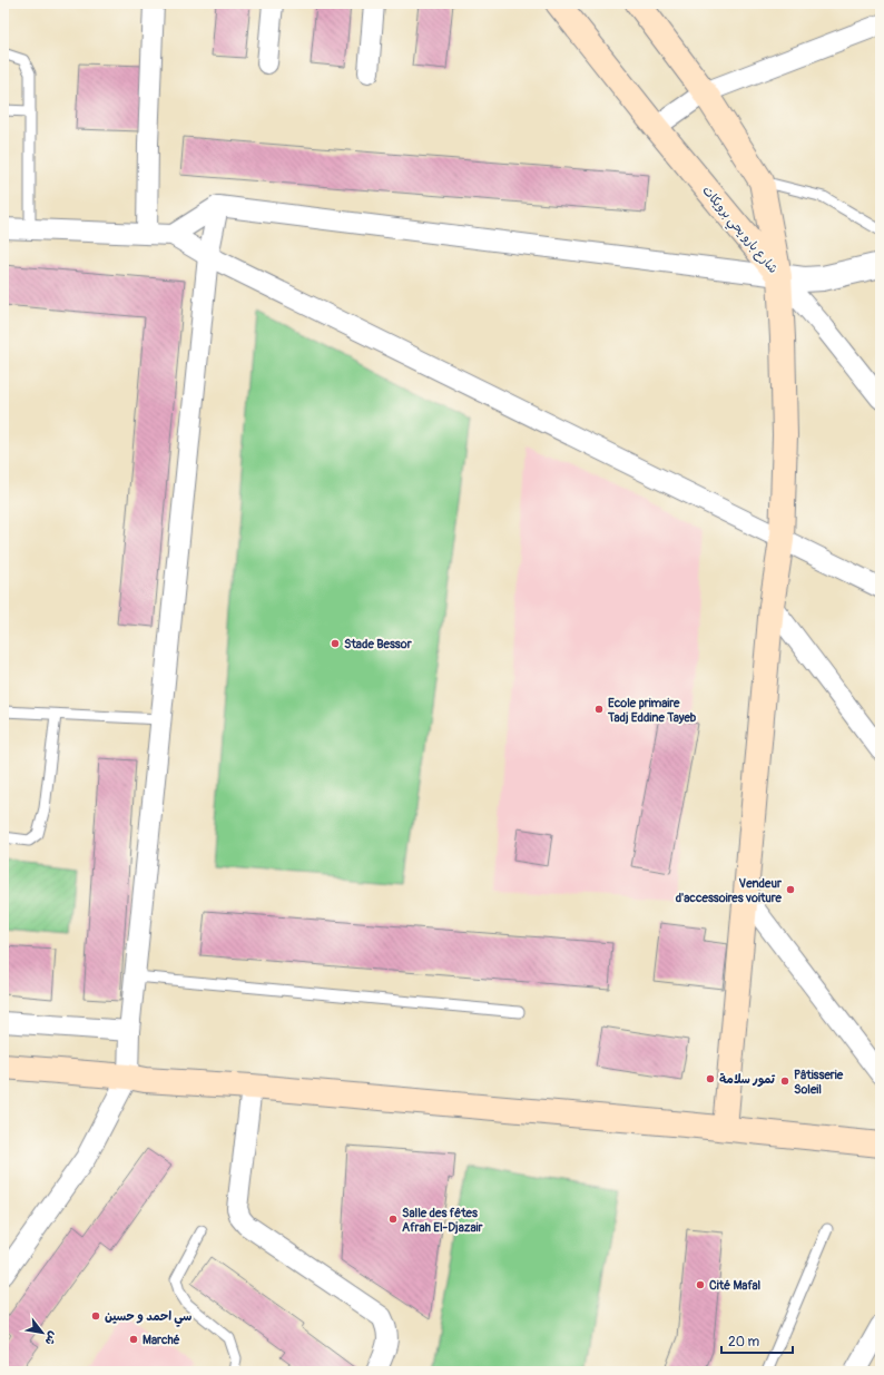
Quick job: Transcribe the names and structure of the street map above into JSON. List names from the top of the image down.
{
  "streets": {
    "main road": ["شارع بارو يحي برويكات"]
  },
  "places": [
    "Stade Bessor",
    "Ecole primaire Tadj Eddine Tayeb",
    "Vendeur d'accessoires voiture",
    "تمور سلامة",
    "Pâtisserie Soleil",
    "Salle des fêtes Afrah El-Djazair",
    "Cité Mafal",
    "سي احمد و حسين",
    "Marché"
  ],
  "scale_bar": "20 m",
  "north": "bottom right"
}
